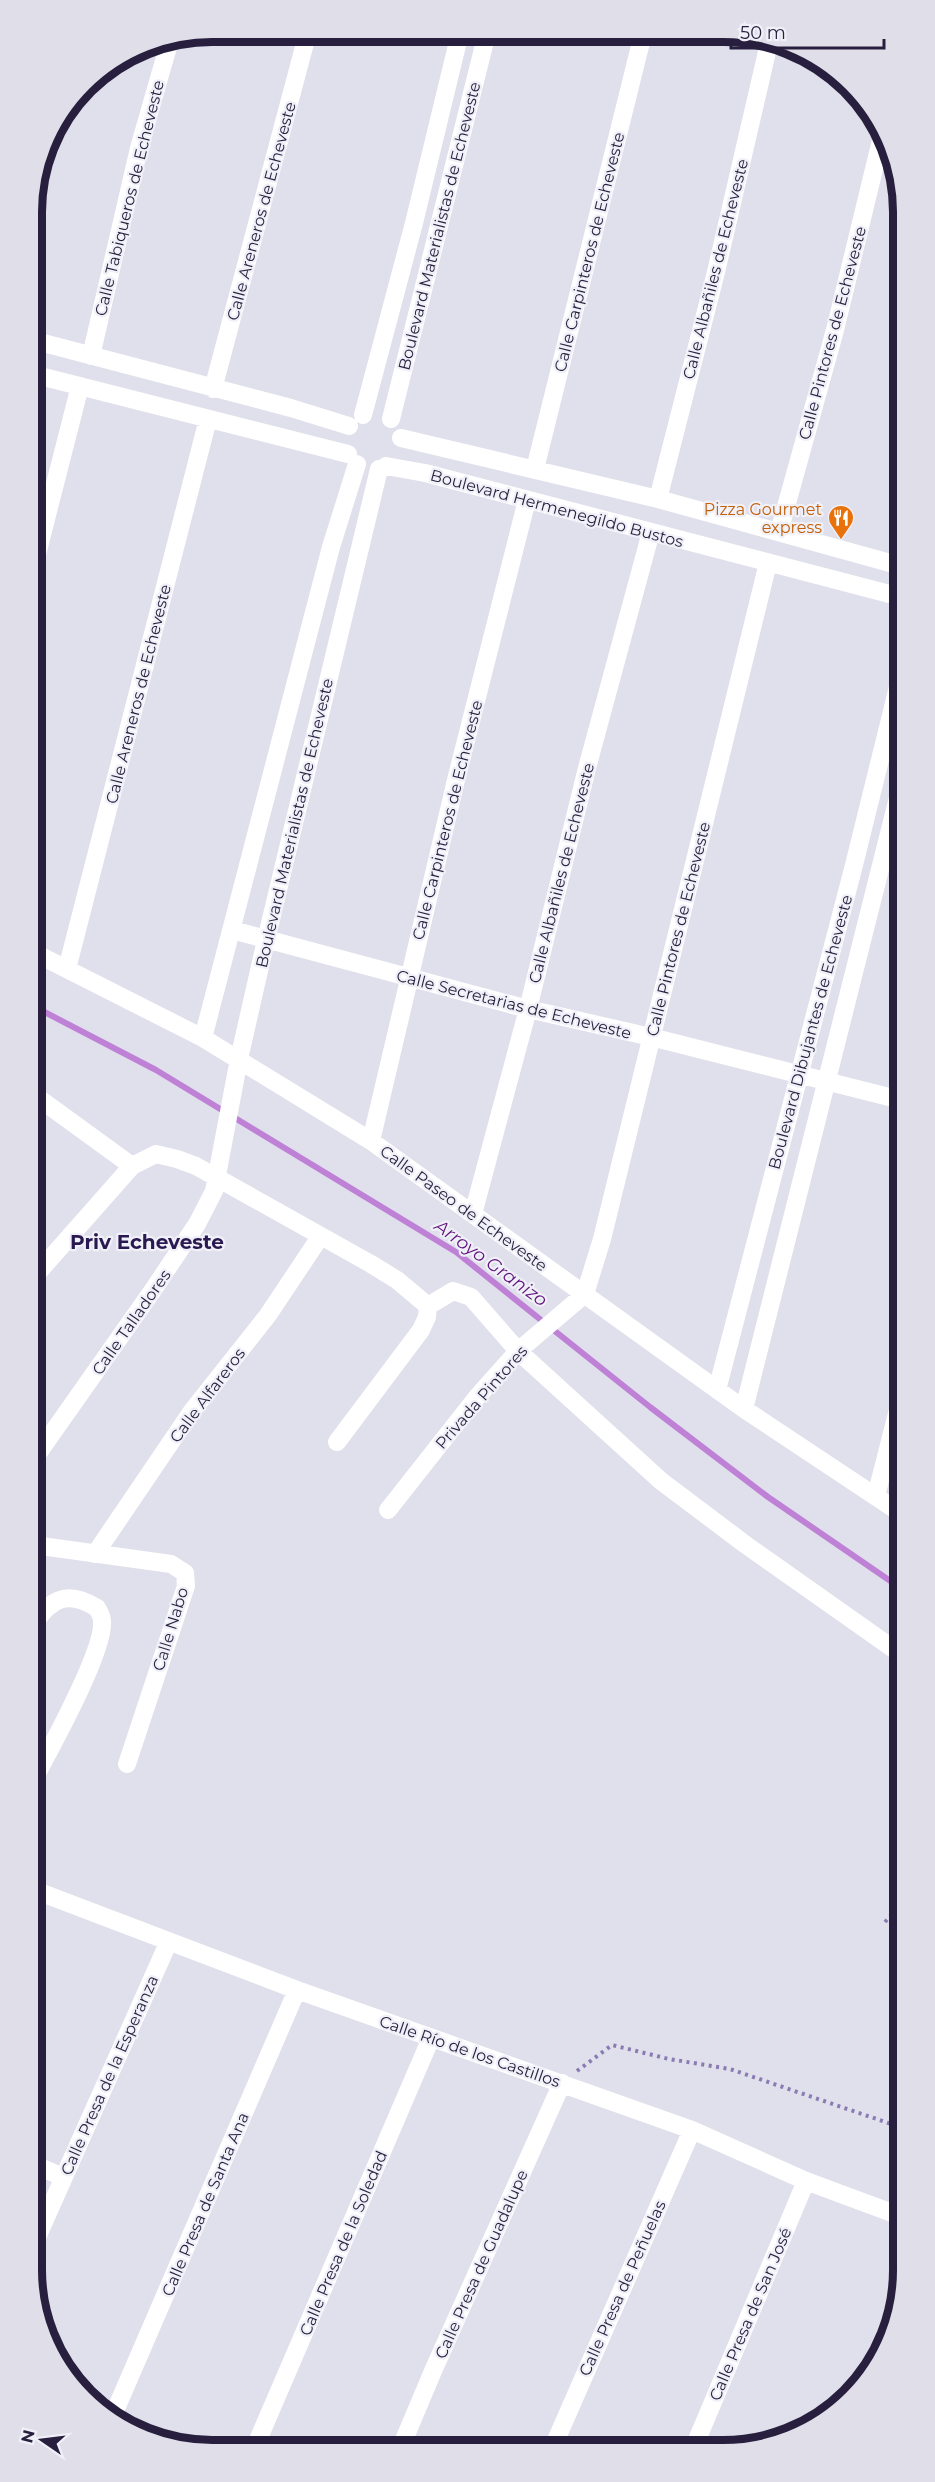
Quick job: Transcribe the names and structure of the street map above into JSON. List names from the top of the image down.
{
  "streets": {
    "street": [
      "Calle Tabiqueros de Echeveste",
      "Calle Areneros de Echeveste",
      "Boulevard Materialistas de Echeveste",
      "Calle Carpinteros de Echeveste",
      "Calle Albañiles de Echeveste",
      "Calle Pintores de Echeveste",
      "Boulevard Hermenegildo Bustos",
      "Calle Secretarias de Echeveste",
      "Boulevard Dibujantes de Echeveste",
      "Calle Paseo de Echeveste",
      "Calle Talladores",
      "Calle Alfareros",
      "Privada Pintores",
      "Calle Nabo",
      "Calle Río de los Castillos",
      "Calle Presa de la Esperanza",
      "Calle Presa de Santa Ana",
      "Calle Presa de la Soledad",
      "Calle Presa de Guadalupe",
      "Calle Presa de Peñuelas",
      "Calle Presa de San José"
    ]
  },
  "crossings": [
    ["Calle Areneros de Echeveste", "Calle Paseo de Echeveste"],
    ["Boulevard Materialistas de Echeveste", "Boulevard Hermenegildo Bustos"],
    ["Boulevard Materialistas de Echeveste", "Calle Secretarias de Echeveste"],
    ["Boulevard Materialistas de Echeveste", "Calle Paseo de Echeveste"],
    ["Boulevard Materialistas de Echeveste", "Calle Talladores"],
    ["Calle Carpinteros de Echeveste", "Boulevard Hermenegildo Bustos"],
    ["Calle Carpinteros de Echeveste", "Calle Secretarias de Echeveste"],
    ["Calle Carpinteros de Echeveste", "Calle Paseo de Echeveste"],
    ["Calle Albañiles de Echeveste", "Boulevard Hermenegildo Bustos"],
    ["Calle Albañiles de Echeveste", "Calle Secretarias de Echeveste"],
    ["Calle Albañiles de Echeveste", "Calle Paseo de Echeveste"],
    ["Calle Pintores de Echeveste", "Boulevard Hermenegildo Bustos"],
    ["Calle Pintores de Echeveste", "Calle Secretarias de Echeveste"],
    ["Calle Pintores de Echeveste", "Calle Paseo de Echeveste"],
    ["Calle Pintores de Echeveste", "Privada Pintores"],
    ["Calle Secretarias de Echeveste", "Boulevard Dibujantes de Echeveste"],
    ["Boulevard Dibujantes de Echeveste", "Calle Paseo de Echeveste"],
    ["Calle Paseo de Echeveste", "Privada Pintores"],
    ["Calle Alfareros", "Calle Nabo"],
    ["Calle Río de los Castillos", "Calle Presa de la Esperanza"],
    ["Calle Río de los Castillos", "Calle Presa de Santa Ana"],
    ["Calle Río de los Castillos", "Calle Presa de la Soledad"],
    ["Calle Río de los Castillos", "Calle Presa de Guadalupe"],
    ["Calle Río de los Castillos", "Calle Presa de Peñuelas"],
    ["Calle Río de los Castillos", "Calle Presa de San José"]
  ],
  "districts": ["Priv Echeveste"],
  "water": ["Arroyo Granizo"],
  "places": {
    "restaurant": ["Pizza Gourmet express"]
  },
  "scale_bar": "50 m",
  "north": "left"
}
